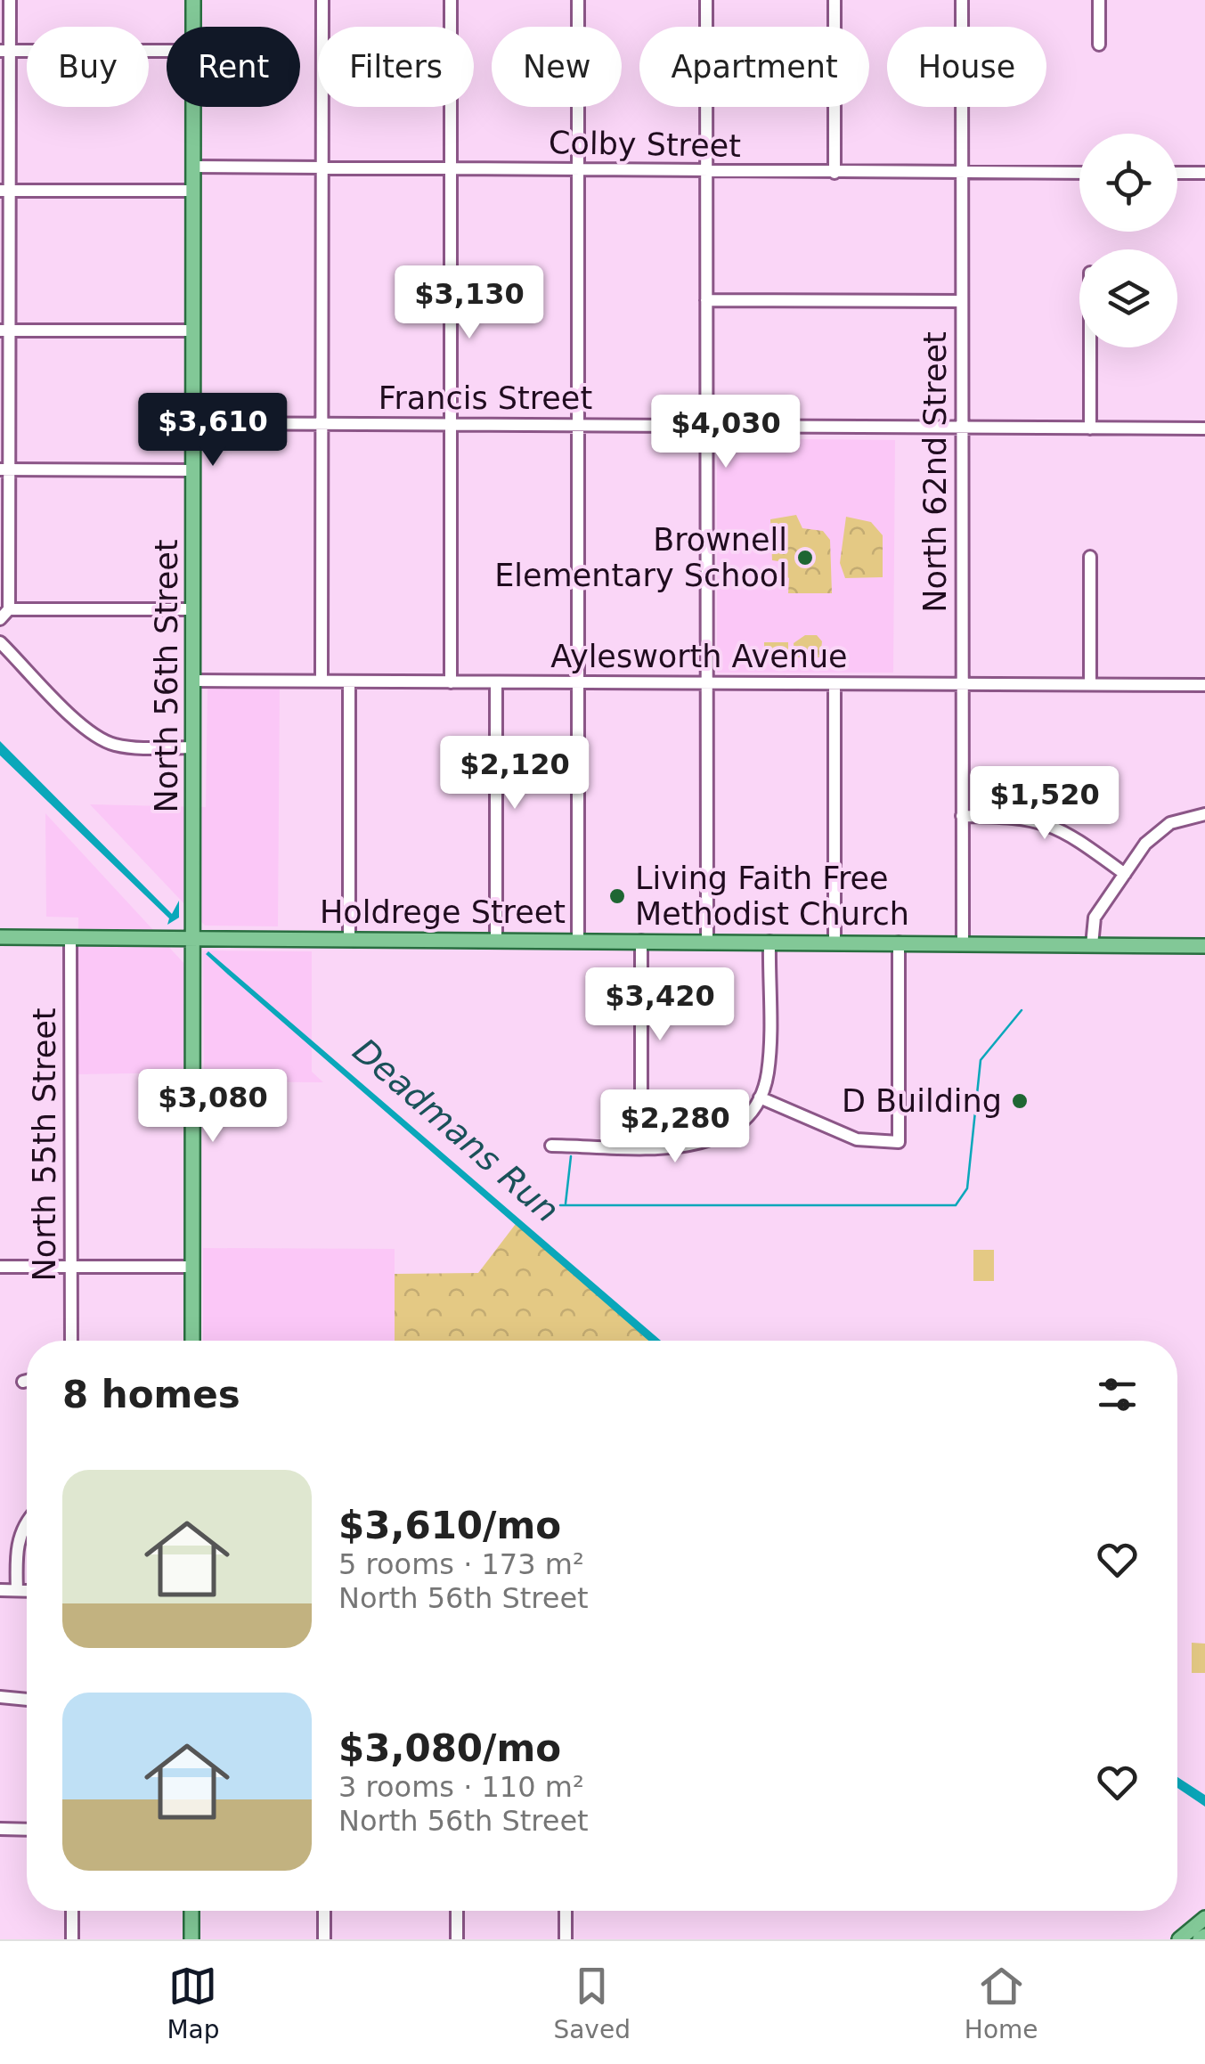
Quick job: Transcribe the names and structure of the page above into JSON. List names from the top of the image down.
{
  "streets": {
    "main road": ["North 56th Street", "Holdrege Street"],
    "street": [
      "Colby Street",
      "Francis Street",
      "North 62nd Street",
      "Aylesworth Avenue",
      "North 55th Street"
    ]
  },
  "crossings": [
    ["Colby Street", "North 62nd Street"],
    ["Colby Street", "North 56th Street"],
    ["Francis Street", "North 62nd Street"],
    ["Francis Street", "North 56th Street"],
    ["North 62nd Street", "Aylesworth Avenue"],
    ["North 62nd Street", "Holdrege Street"],
    ["Aylesworth Avenue", "North 56th Street"],
    ["North 56th Street", "Holdrege Street"],
    ["Holdrege Street", "North 55th Street"]
  ],
  "water": ["Deadmans Run"],
  "places": ["Brownell Elementary School", "Living Faith Free Methodist Church", "D Building"],
  "page": {
    "chip": [
      "Buy",
      "Rent",
      "Filters",
      "New",
      "Apartment",
      "House"
    ],
    "price": [
      "$3,130",
      "$3,610",
      "$4,030",
      "$2,120",
      "$1,520",
      "$3,420",
      "$3,080",
      "$2,280"
    ],
    "heading": "8 homes",
    "list": [
      {
        "name": "$3,610/mo",
        "note": "5 rooms · 173 m² · North 56th Street"
      },
      {
        "name": "$3,080/mo",
        "note": "3 rooms · 110 m² · North 56th Street"
      }
    ],
    "tabs": ["Map", "Saved", "Home"]
  }
}
